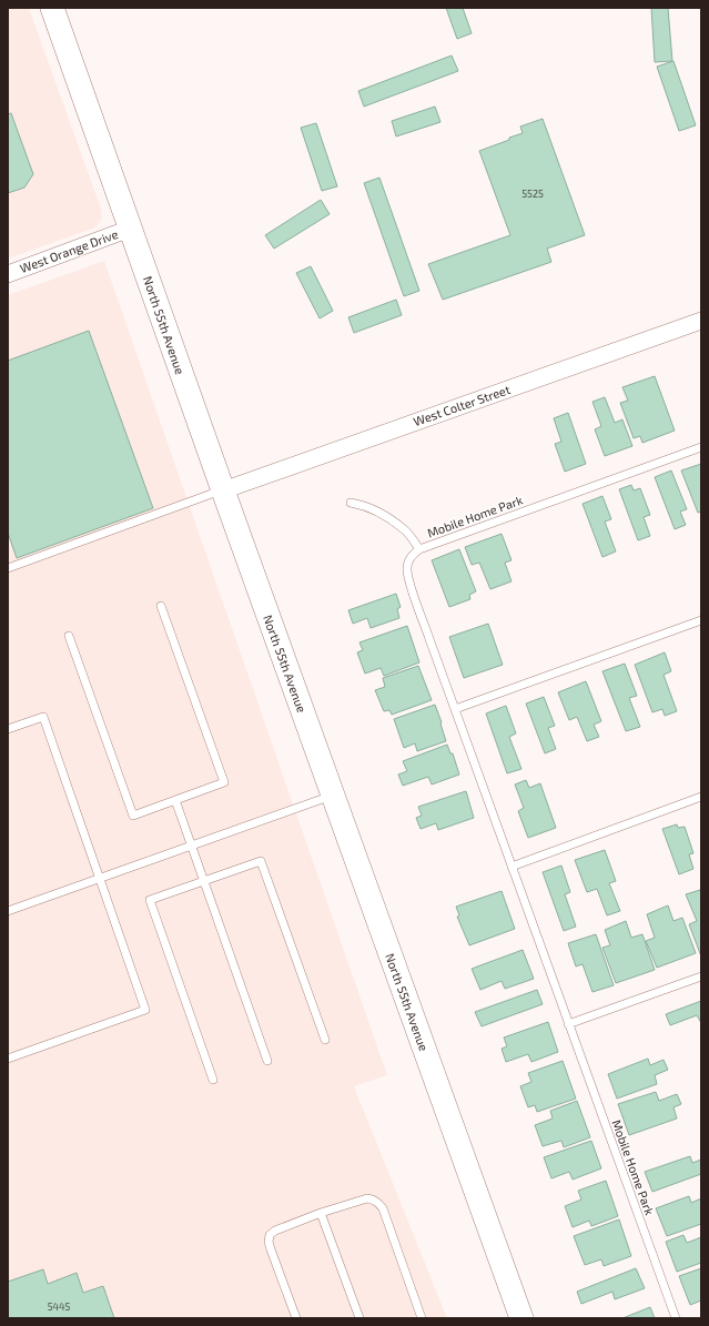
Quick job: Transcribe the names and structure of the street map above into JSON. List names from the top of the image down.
{
  "streets": {
    "street": ["West Orange Drive", "North 55th Avenue", "West Colter Street"],
    "lane": ["Mobile Home Park"]
  },
  "crossings": [
    ["West Orange Drive", "North 55th Avenue"],
    ["North 55th Avenue", "West Colter Street"]
  ],
  "house_numbers": ["5525", "5445"]
}
